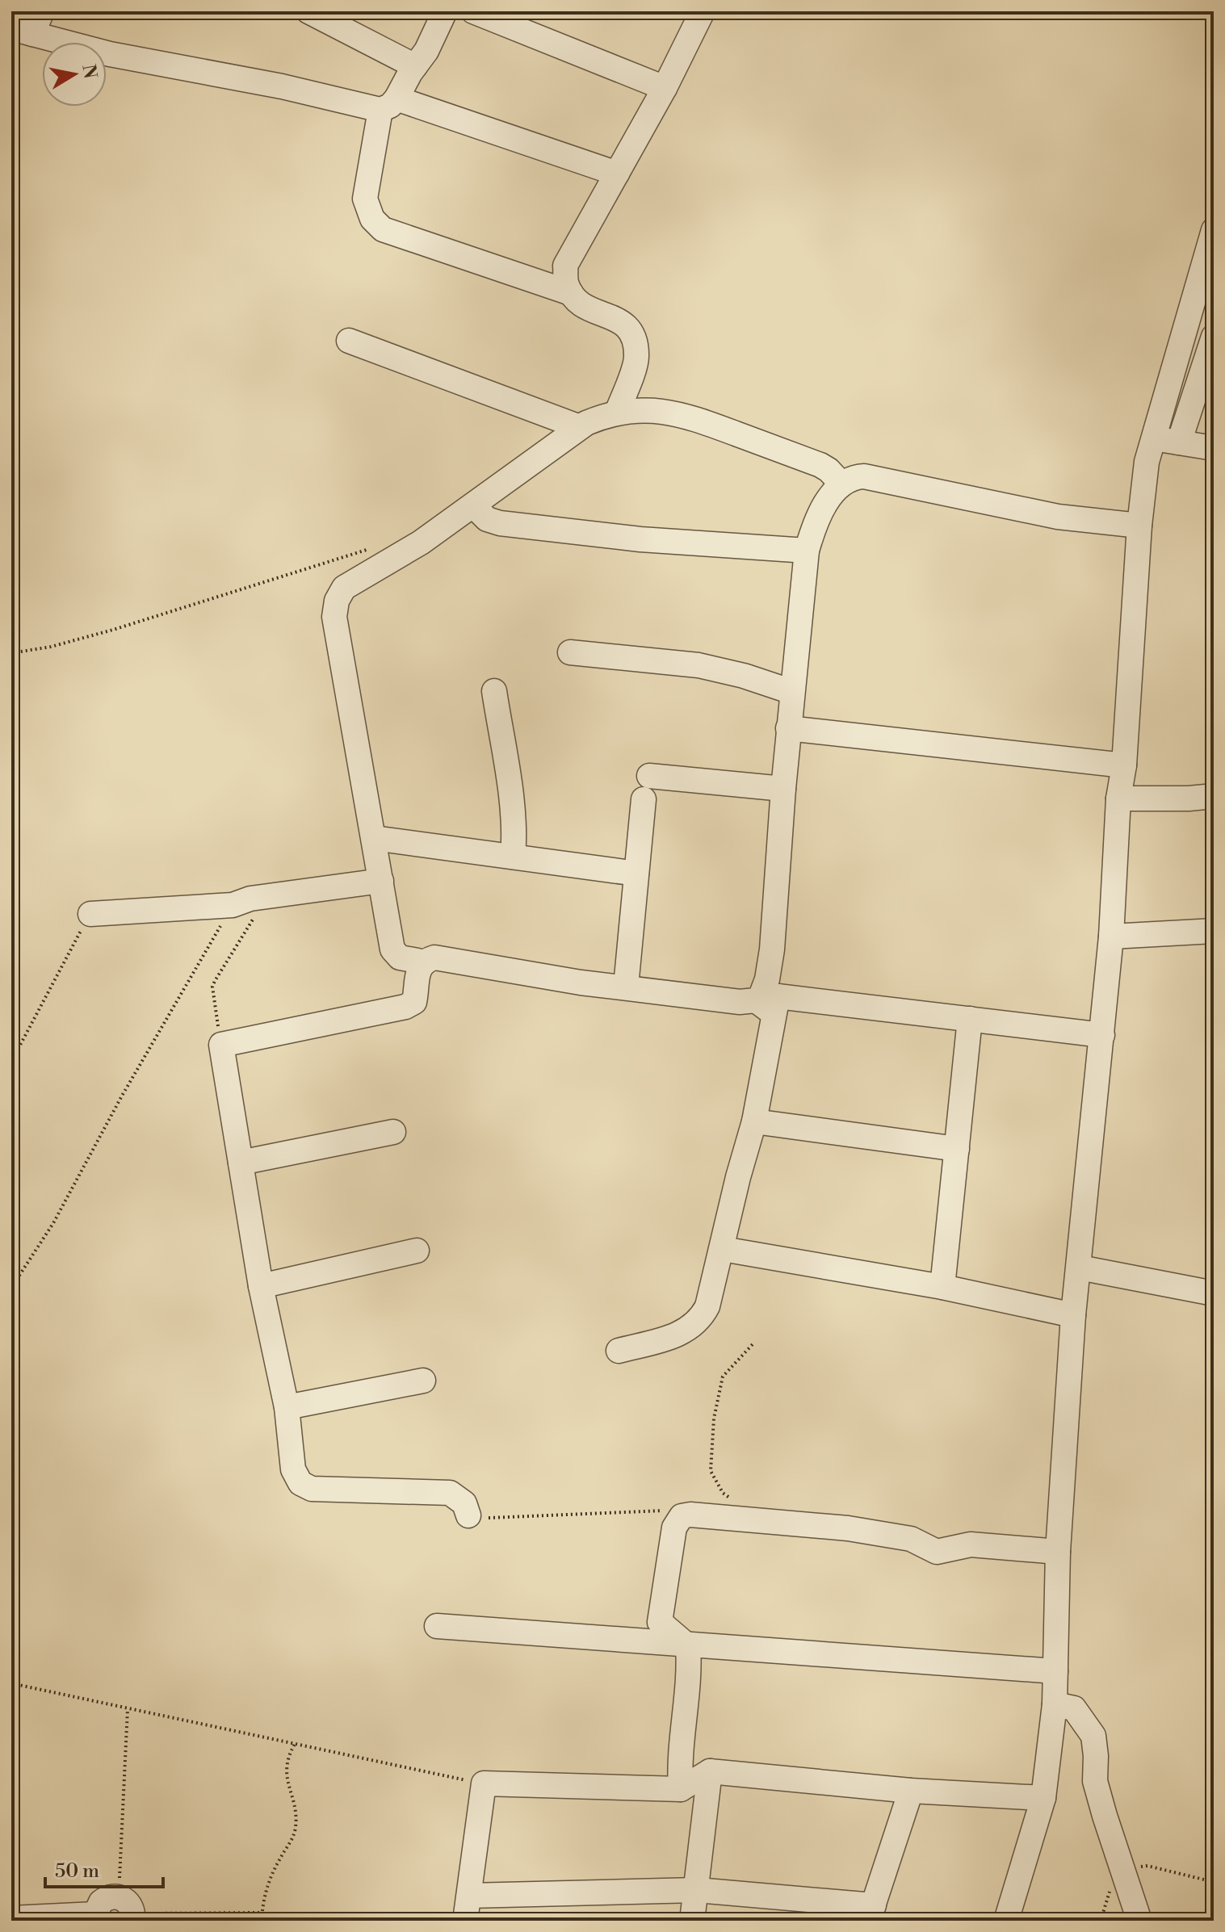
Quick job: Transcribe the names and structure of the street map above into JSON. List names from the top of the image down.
{
  "scale_bar": "50 m",
  "north": "right"
}
